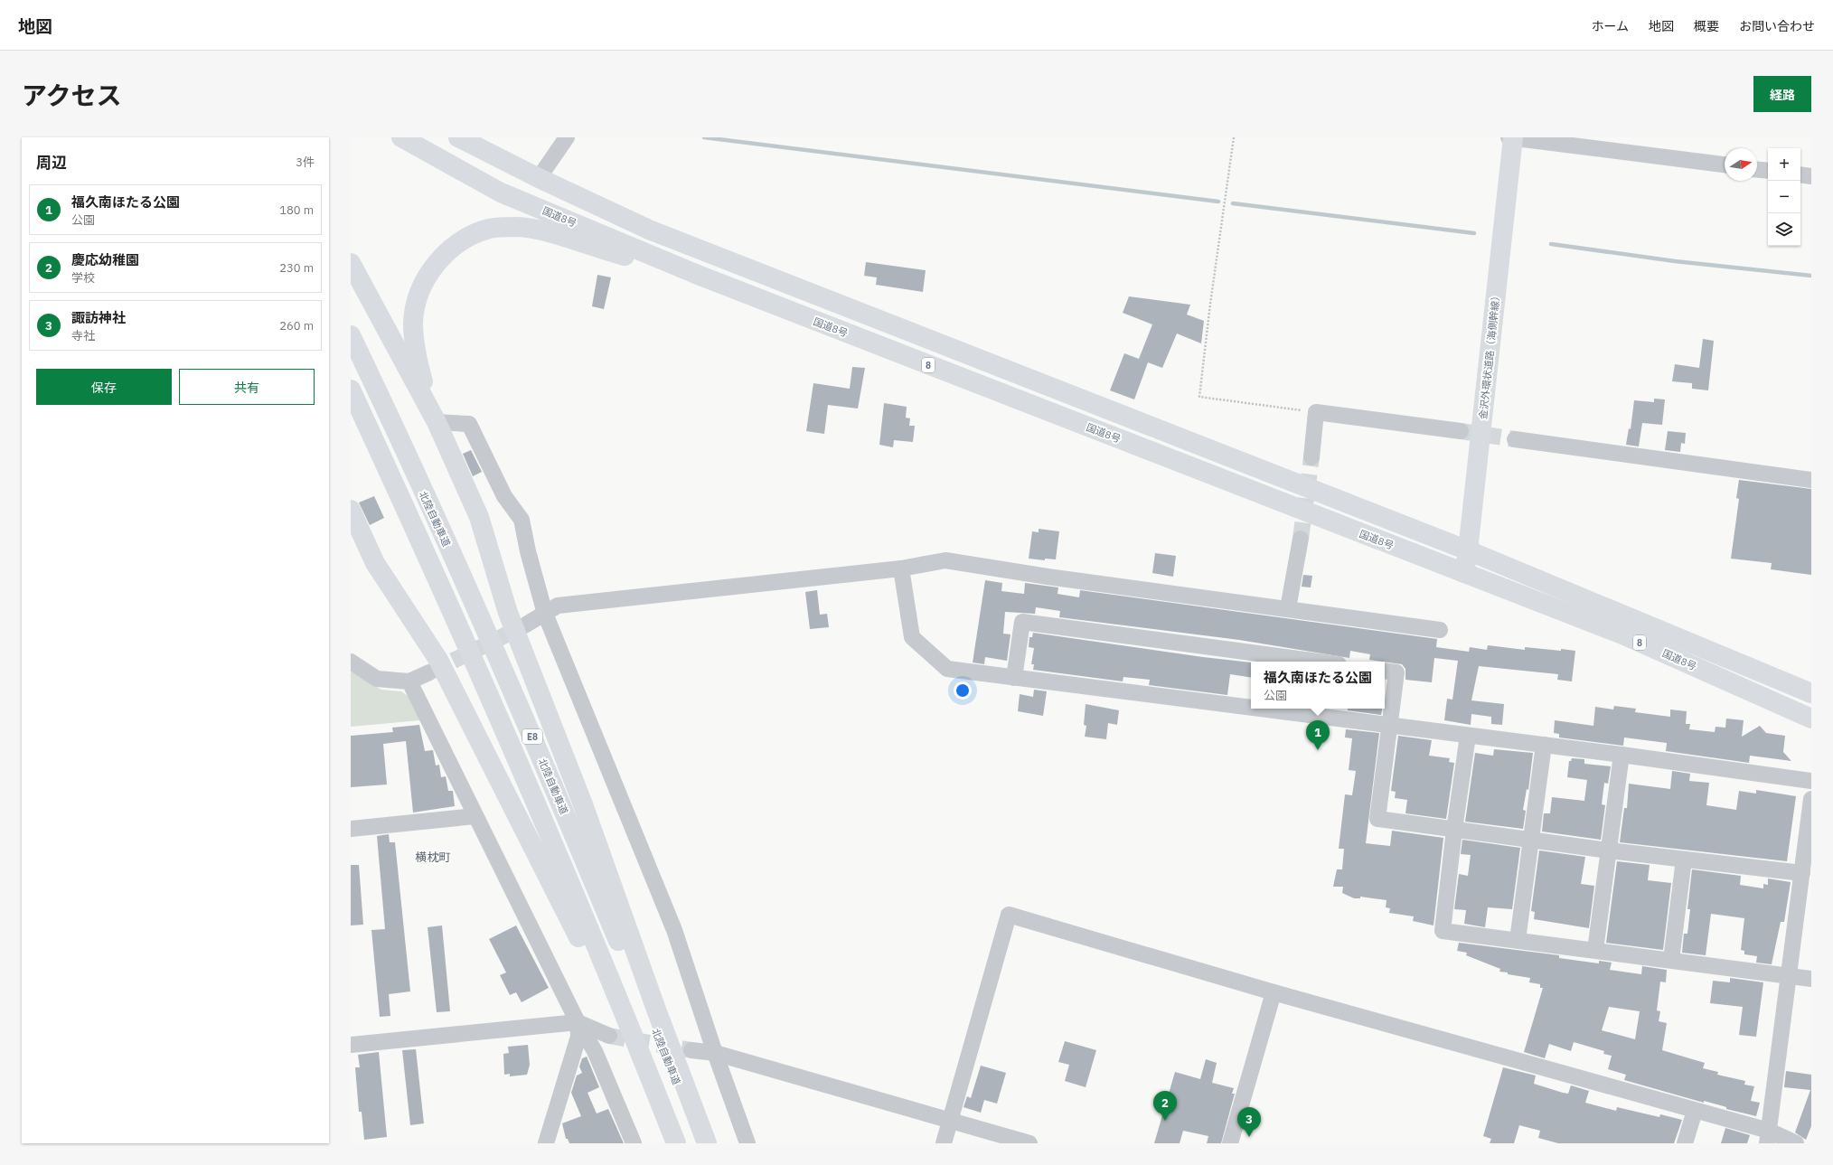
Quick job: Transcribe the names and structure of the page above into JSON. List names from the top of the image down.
{
  "streets": {
    "main road": [
      "国道8号",
      "金沢外環状道路（海側幹線）",
      "8",
      "北陸自動車道",
      "E8"
    ]
  },
  "crossings": [
    ["国道8号", "金沢外環状道路（海側幹線）"]
  ],
  "districts": ["横枕町"],
  "north": "right",
  "page": {
    "header": "地図",
    "nav": [
      "ホーム",
      "地図",
      "概要",
      "お問い合わせ"
    ],
    "title": "アクセス",
    "buttons": [
      "経路",
      ["保存", "共有"]
    ],
    "heading": ["周辺", "3件"],
    "map_buttons": ["+", "−"],
    "list": [
      {
        "mark": "1",
        "name": "福久南ほたる公園",
        "note": "公園",
        "value": "180 m"
      },
      {
        "mark": "2",
        "name": "慶応幼稚園",
        "note": "学校",
        "value": "230 m"
      },
      {
        "mark": "3",
        "name": "諏訪神社",
        "note": "寺社",
        "value": "260 m"
      }
    ],
    "popup": ["福久南ほたる公園", "公園"],
    "pins": ["1", "2", "3"]
  }
}
